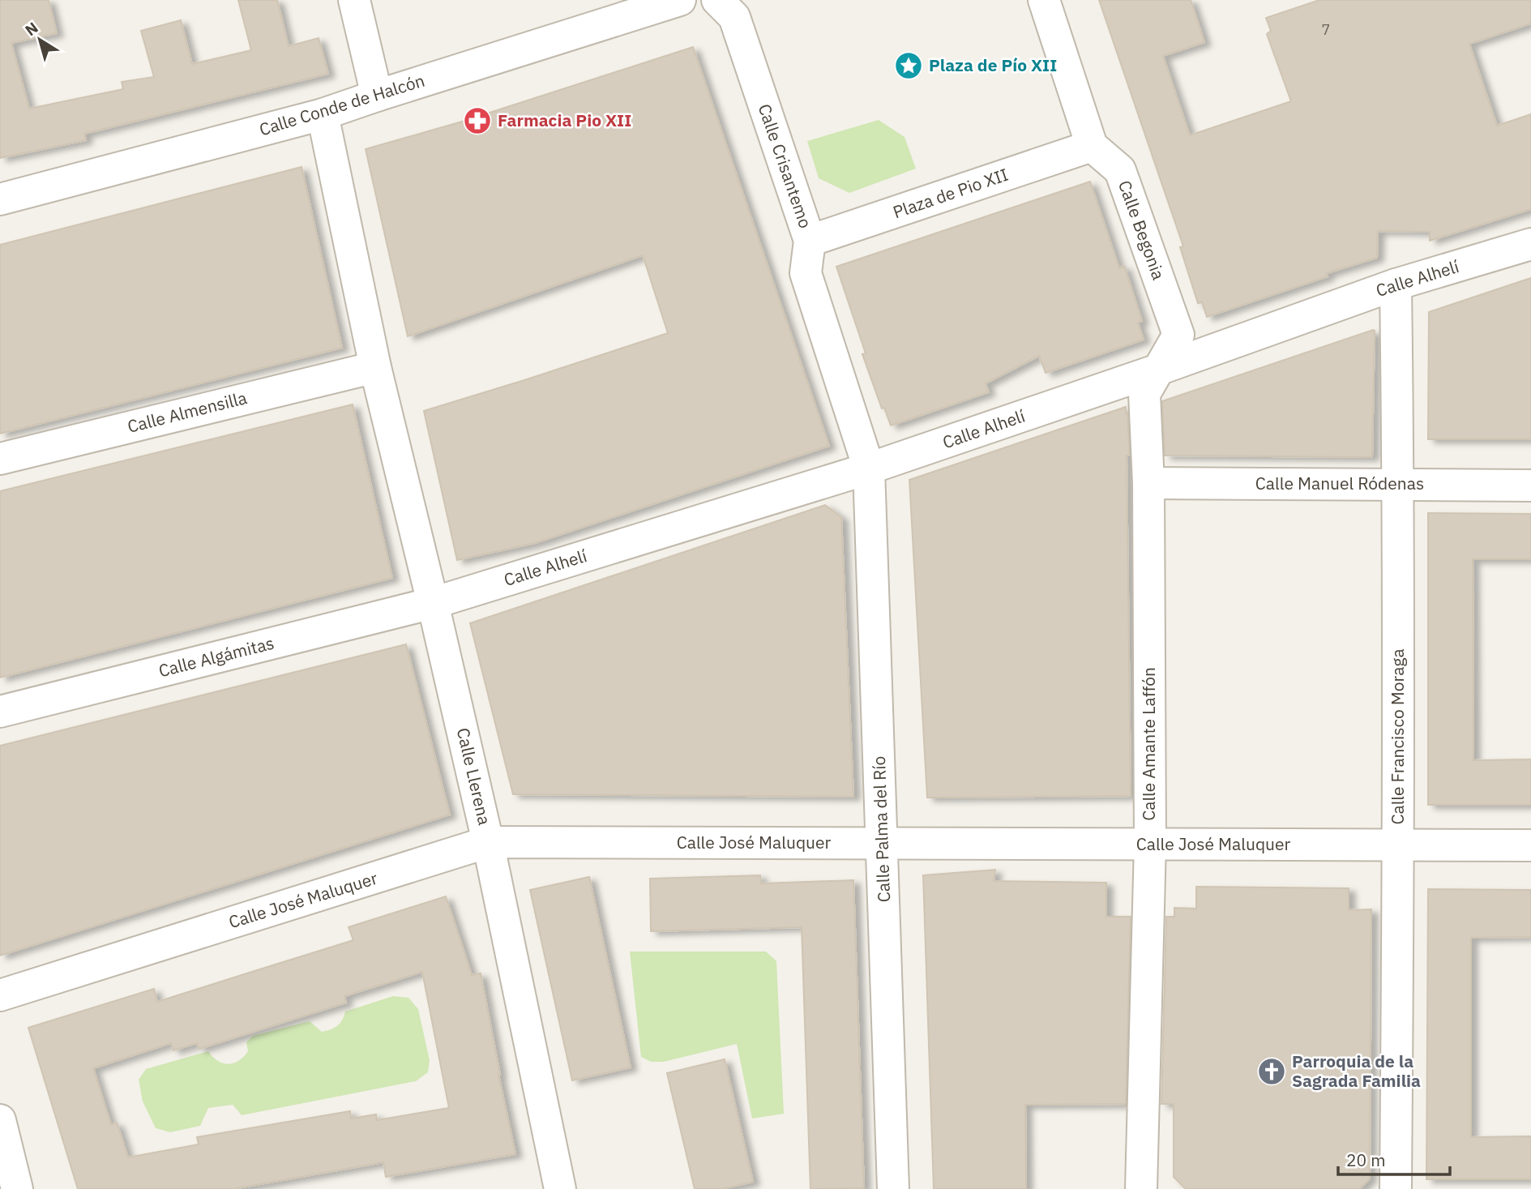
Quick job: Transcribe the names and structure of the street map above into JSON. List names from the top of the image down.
{
  "streets": {
    "street": [
      "Calle Conde de Halcón",
      "Calle Crisantemo",
      "Plaza de Pio XII",
      "Calle Begonia",
      "Calle Alhelí",
      "Calle Almensilla",
      "Calle Manuel Ródenas",
      "Calle Algámitas",
      "Calle Francisco Moraga",
      "Calle Amante Laffón",
      "Calle Llerena",
      "Calle Palma del Río",
      "Calle José Maluquer"
    ]
  },
  "crossings": [
    ["Calle Conde de Halcón", "Calle Llerena"],
    ["Calle Crisantemo", "Plaza de Pio XII"],
    ["Calle Crisantemo", "Calle Alhelí"],
    ["Calle Crisantemo", "Calle Palma del Río"],
    ["Plaza de Pio XII", "Calle Begonia"],
    ["Calle Begonia", "Calle Alhelí"],
    ["Calle Begonia", "Calle Amante Laffón"],
    ["Calle Alhelí", "Calle Algámitas"],
    ["Calle Alhelí", "Calle Francisco Moraga"],
    ["Calle Alhelí", "Calle Amante Laffón"],
    ["Calle Alhelí", "Calle Llerena"],
    ["Calle Alhelí", "Calle Palma del Río"],
    ["Calle Almensilla", "Calle Llerena"],
    ["Calle Manuel Ródenas", "Calle Francisco Moraga"],
    ["Calle Manuel Ródenas", "Calle Amante Laffón"],
    ["Calle Algámitas", "Calle Llerena"],
    ["Calle Francisco Moraga", "Calle José Maluquer"],
    ["Calle Amante Laffón", "Calle José Maluquer"],
    ["Calle Llerena", "Calle José Maluquer"],
    ["Calle Palma del Río", "Calle José Maluquer"]
  ],
  "places": {
    "place": ["Plaza de Pío XII"],
    "pharmacy": ["Farmacia Pio XII"],
    "church": ["Parroquia de la Sagrada Familia"]
  },
  "house_numbers": ["7"],
  "scale_bar": "20 m",
  "north": "top left"
}
